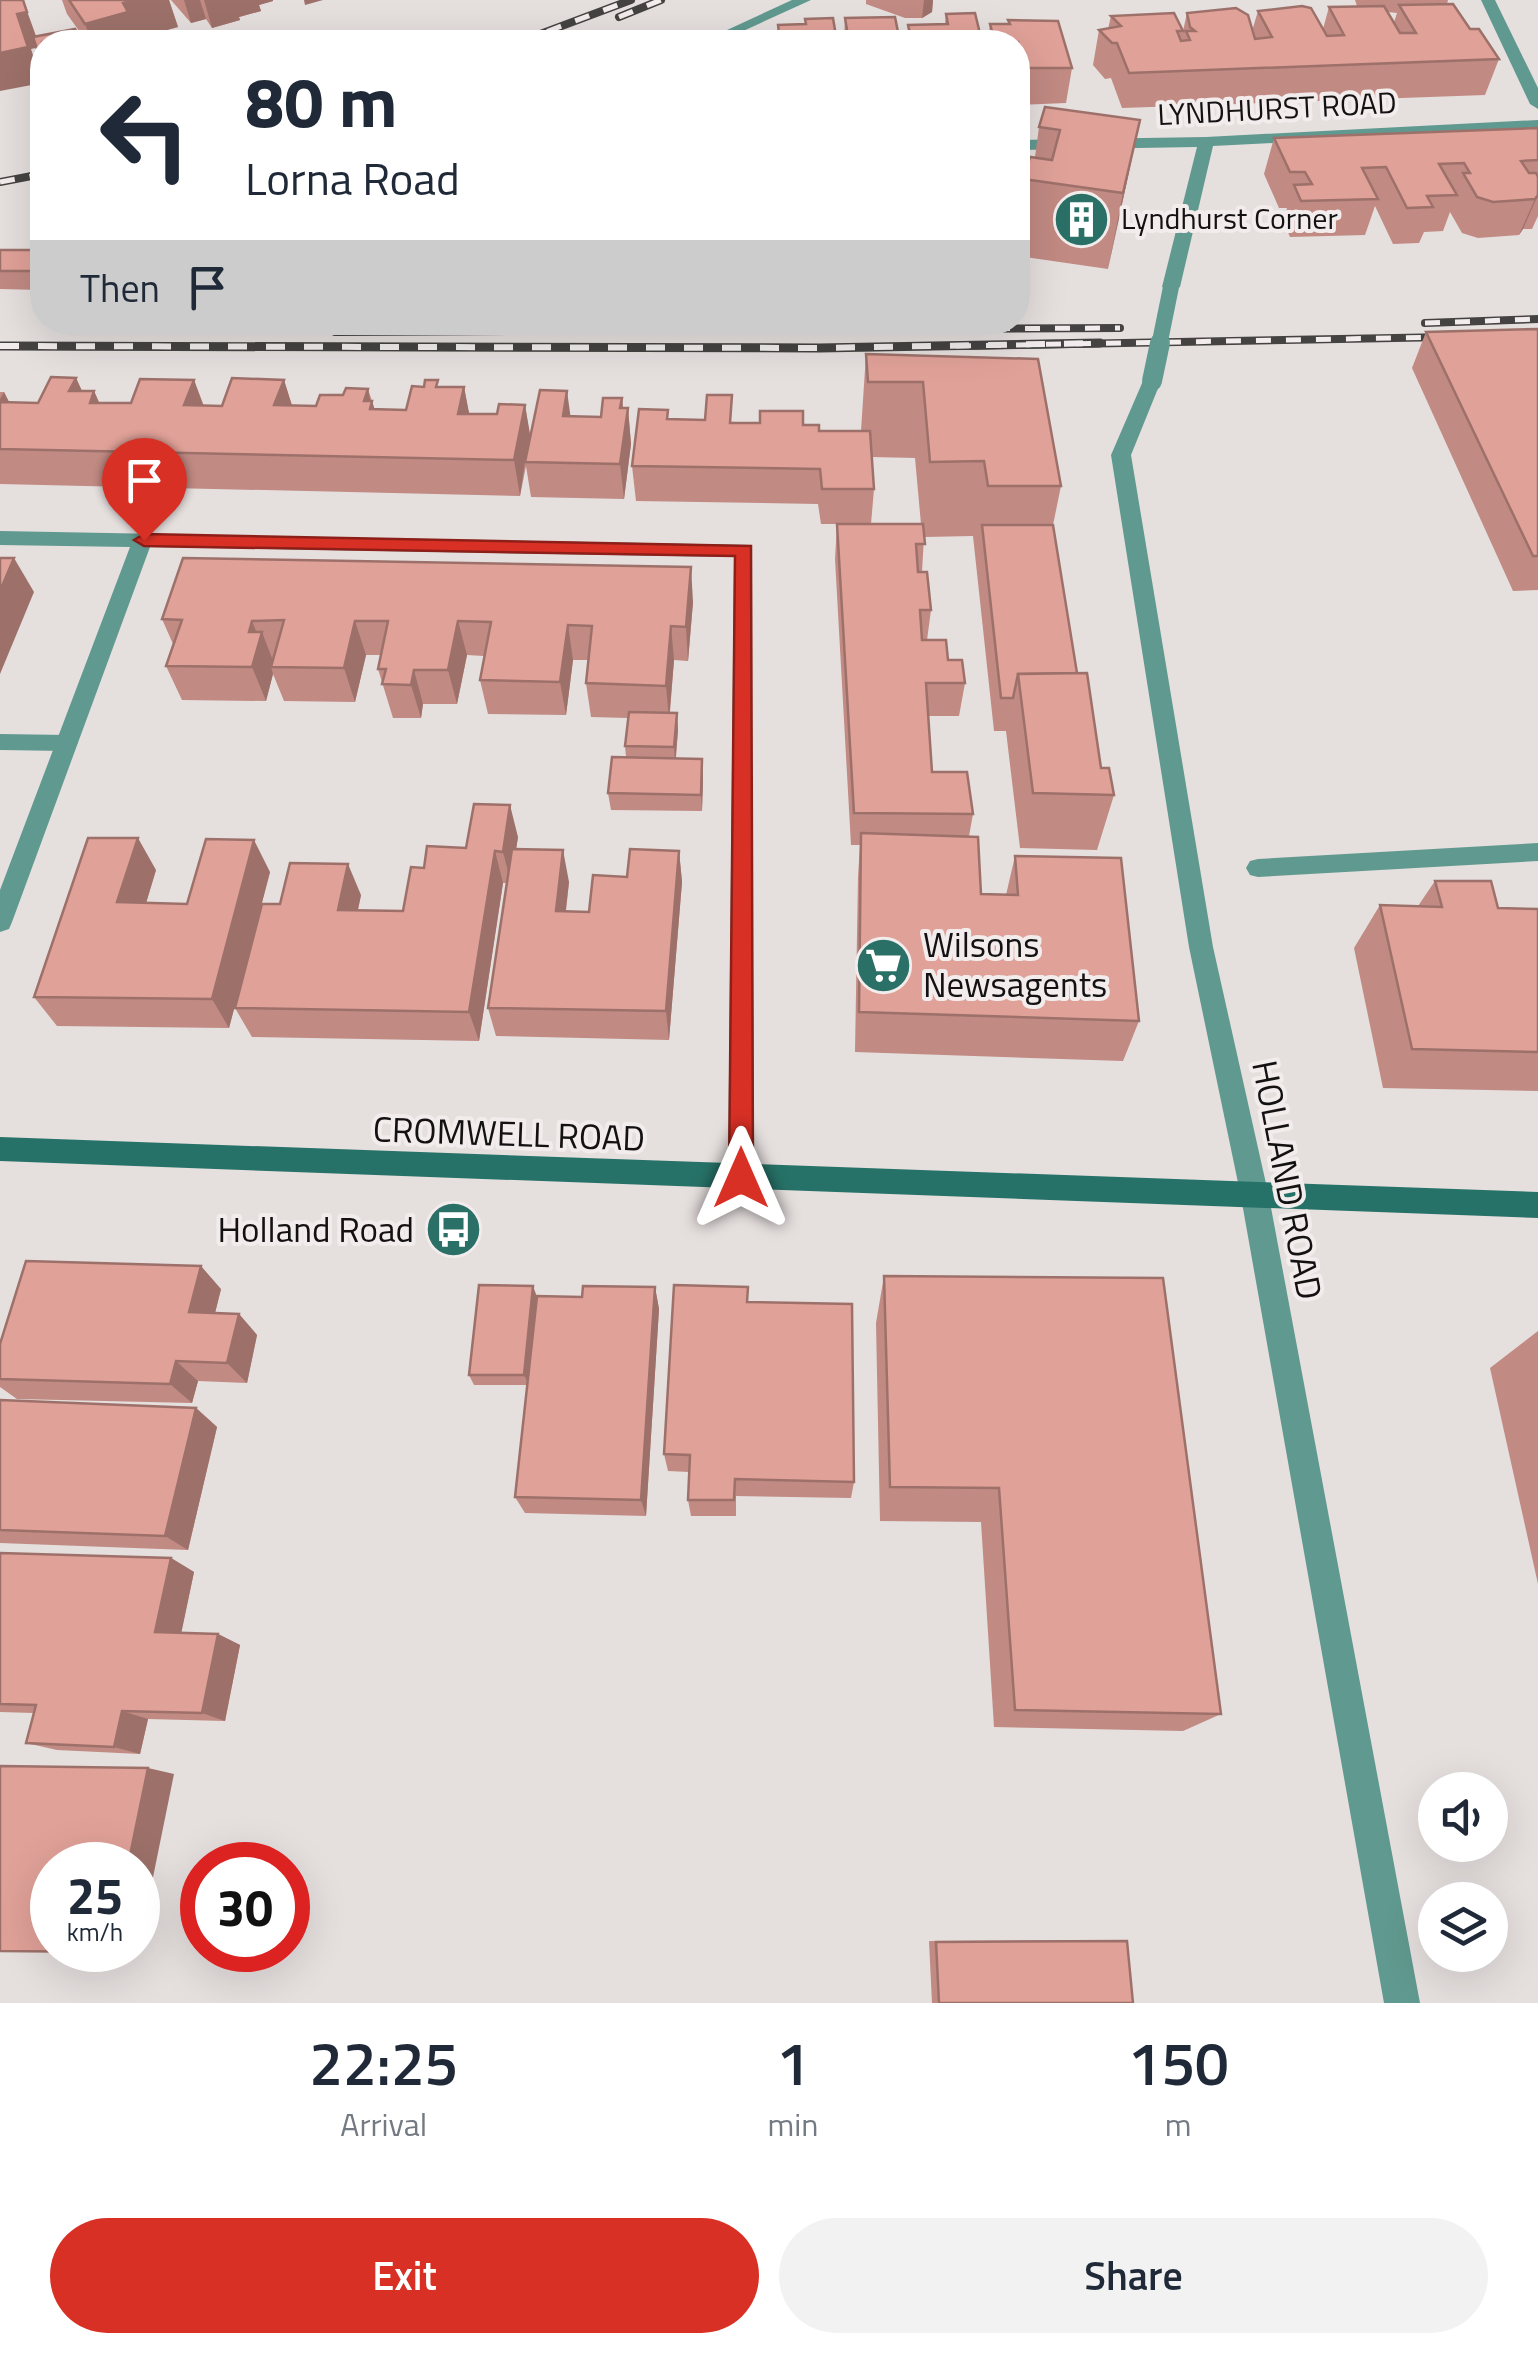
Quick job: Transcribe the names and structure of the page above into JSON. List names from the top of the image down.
{
  "streets": {
    "main road": ["CROMWELL ROAD"],
    "street": ["LYNDHURST ROAD", "HOLLAND ROAD"]
  },
  "crossings": [
    ["LYNDHURST ROAD", "HOLLAND ROAD"],
    ["CROMWELL ROAD", "HOLLAND ROAD"]
  ],
  "places": {
    "building": ["Lyndhurst Corner"],
    "supermarket": ["Wilsons Newsagents"],
    "bus stop": ["Holland Road"]
  },
  "page": {
    "turn": ["80 m", "Lorna Road"],
    "then": "Then",
    "speed": "25 km/h",
    "limit": "30",
    "eta": [
      "22:25",
      "Arrival",
      "1",
      "min",
      "150",
      "m"
    ],
    "buttons": ["Exit", "Share"]
  }
}
